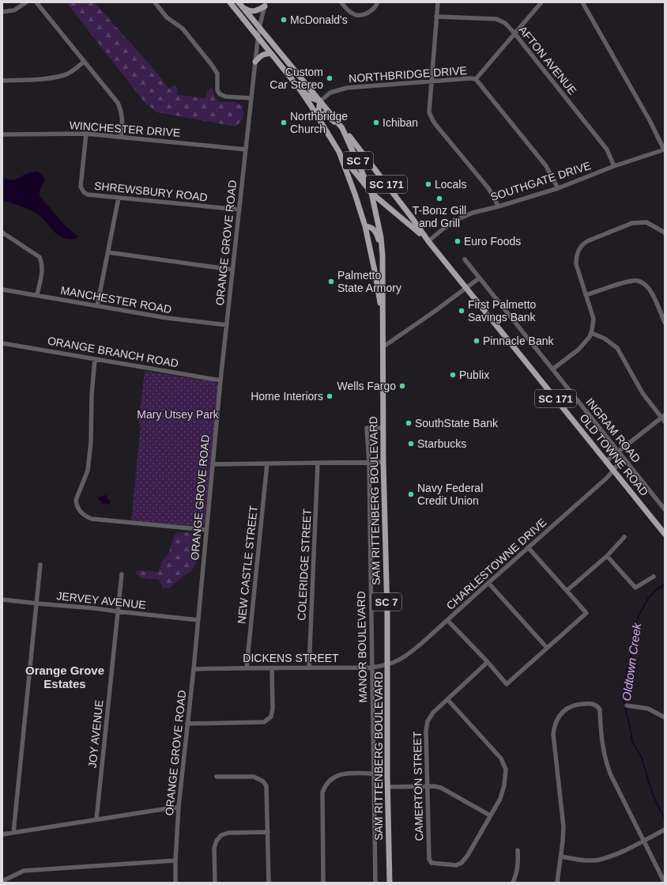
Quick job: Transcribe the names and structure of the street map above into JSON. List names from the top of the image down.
{
  "streets": {
    "main road": [
      "SC 7",
      "SC 171",
      "OLD TOWNE ROAD",
      "SAM RITTENBERG BOULEVARD"
    ],
    "street": [
      "AFTON AVENUE",
      "NORTHBRIDGE DRIVE",
      "WINCHESTER DRIVE",
      "SOUTHGATE DRIVE",
      "SHREWSBURY ROAD",
      "ORANGE GROVE ROAD",
      "MANCHESTER ROAD",
      "ORANGE BRANCH ROAD",
      "INGRAM ROAD",
      "CHARLESTOWNE DRIVE",
      "NEW CASTLE STREET",
      "COLERIDGE STREET",
      "JERVEY AVENUE",
      "MANOR BOULEVARD",
      "DICKENS STREET",
      "JOY AVENUE",
      "CAMERTON STREET"
    ]
  },
  "crossings": [
    ["AFTON AVENUE", "NORTHBRIDGE DRIVE"],
    ["AFTON AVENUE", "SOUTHGATE DRIVE"],
    ["NORTHBRIDGE DRIVE", "SAM RITTENBERG BOULEVARD"],
    ["WINCHESTER DRIVE", "SHREWSBURY ROAD"],
    ["WINCHESTER DRIVE", "ORANGE GROVE ROAD"],
    ["SOUTHGATE DRIVE", "OLD TOWNE ROAD"],
    ["SHREWSBURY ROAD", "ORANGE GROVE ROAD"],
    ["ORANGE GROVE ROAD", "MANCHESTER ROAD"],
    ["ORANGE GROVE ROAD", "ORANGE BRANCH ROAD"],
    ["ORANGE GROVE ROAD", "SAM RITTENBERG BOULEVARD"],
    ["ORANGE GROVE ROAD", "JERVEY AVENUE"],
    ["ORANGE GROVE ROAD", "DICKENS STREET"],
    ["INGRAM ROAD", "CHARLESTOWNE DRIVE"],
    ["OLD TOWNE ROAD", "SAM RITTENBERG BOULEVARD"],
    ["OLD TOWNE ROAD", "CHARLESTOWNE DRIVE"],
    ["SAM RITTENBERG BOULEVARD", "CHARLESTOWNE DRIVE"],
    ["SAM RITTENBERG BOULEVARD", "MANOR BOULEVARD"],
    ["SAM RITTENBERG BOULEVARD", "DICKENS STREET"],
    ["CHARLESTOWNE DRIVE", "DICKENS STREET"],
    ["NEW CASTLE STREET", "DICKENS STREET"],
    ["COLERIDGE STREET", "DICKENS STREET"],
    ["JERVEY AVENUE", "JOY AVENUE"],
    ["MANOR BOULEVARD", "DICKENS STREET"]
  ],
  "districts": ["Orange Grove Estates"],
  "water": ["Oldtown Creek"],
  "parks": ["Mary Utsey Park"],
  "places": [
    "McDonald's",
    "Custom Car Stereo",
    "Northbridge Church",
    "Ichiban",
    "Locals",
    "T-Bonz Gill and Grill",
    "Euro Foods",
    "Palmetto State Armory",
    "First Palmetto Savings Bank",
    "Pinnacle Bank",
    "Publix",
    "Wells Fargo",
    "Home Interiors",
    "SouthState Bank",
    "Starbucks",
    "Navy Federal Credit Union"
  ]
}
